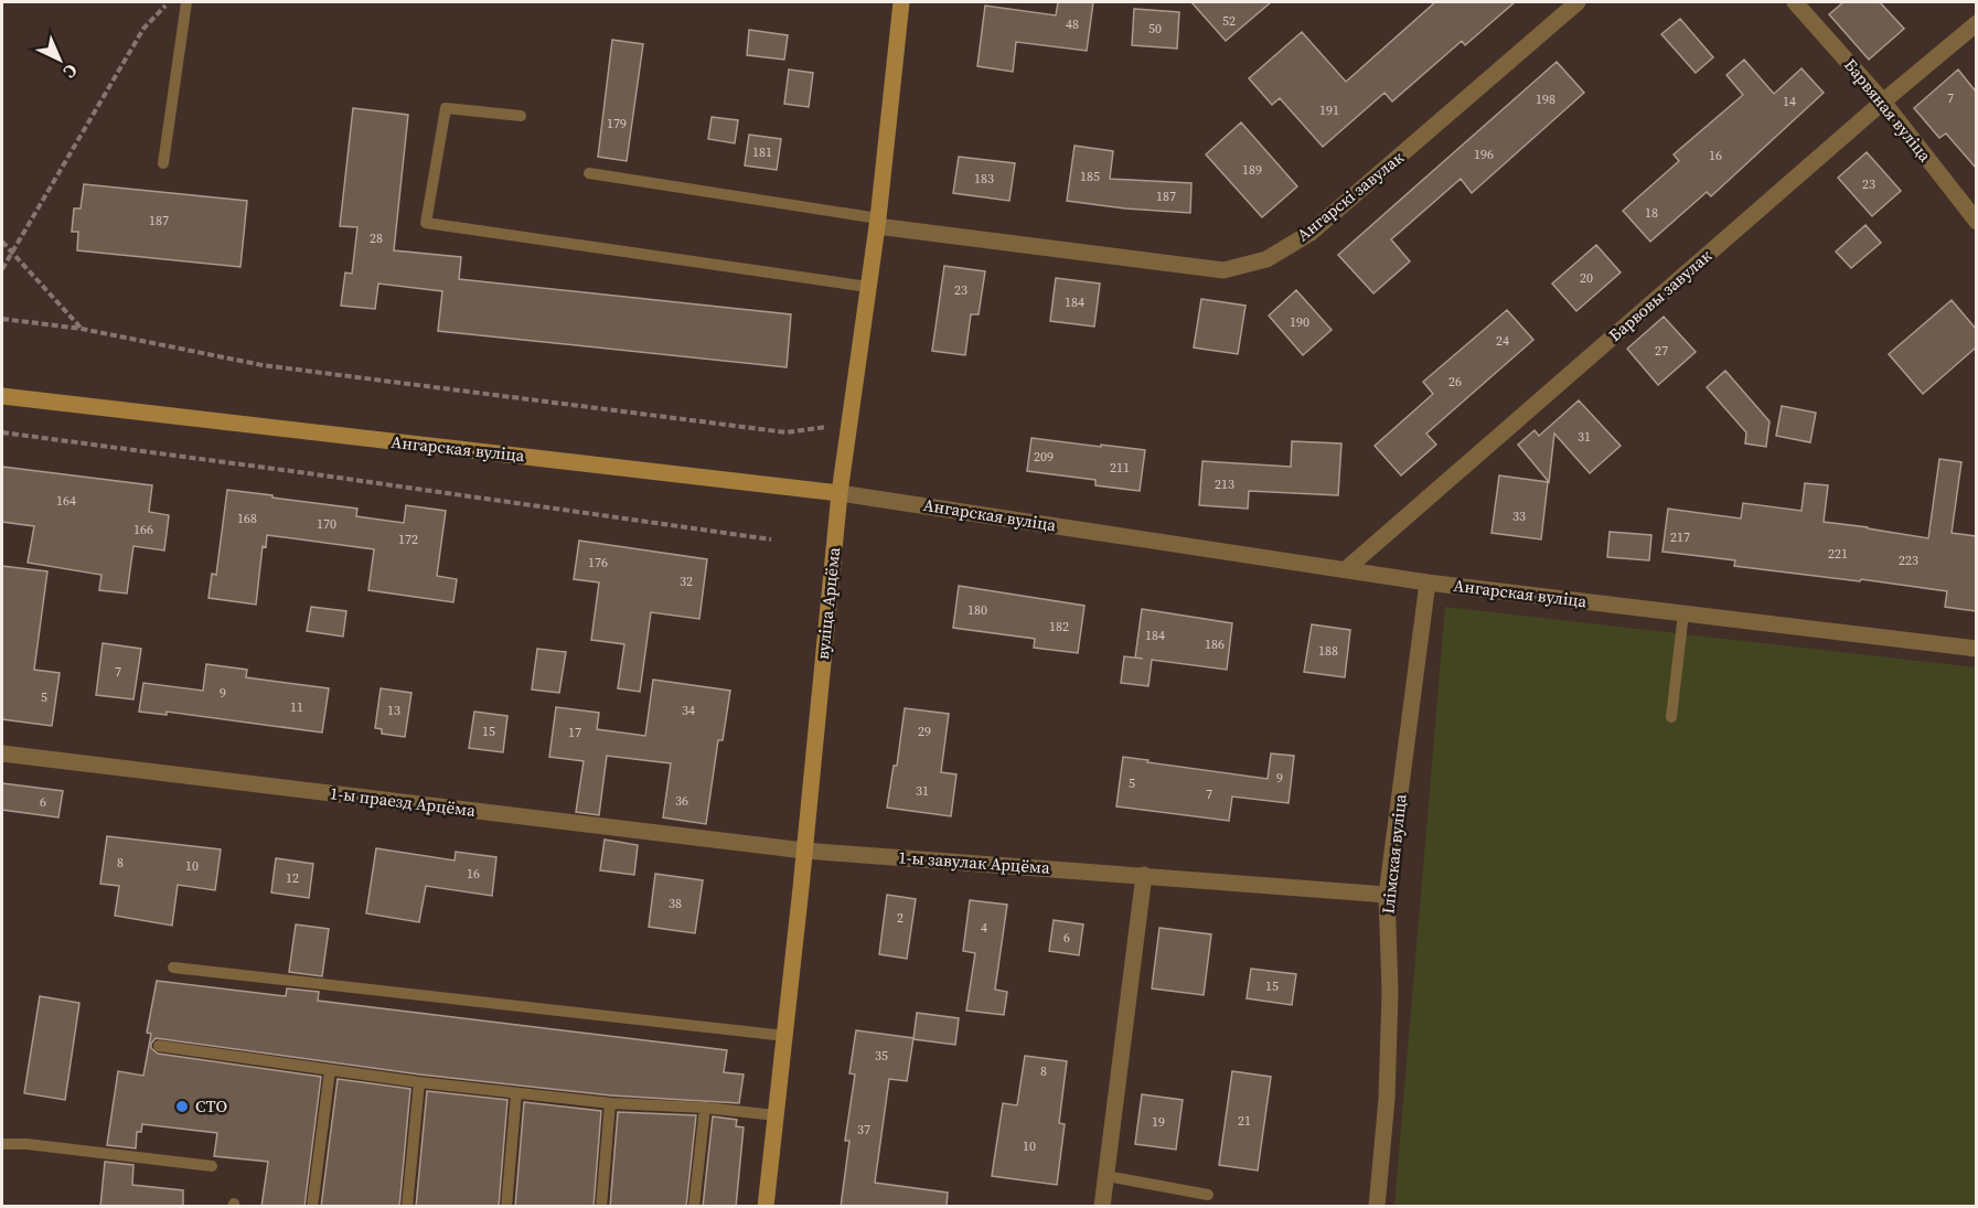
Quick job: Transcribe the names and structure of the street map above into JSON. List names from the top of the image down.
{
  "streets": {
    "street": [
      "Барвяная вуліца",
      "Ангарскі завулак",
      "Барвовы завулак",
      "Ангарская вуліца",
      "вуліца Арцёма",
      "1-ы праезд Арцёма",
      "Ілімская вуліца",
      "1-ы завулак Арцёма"
    ]
  },
  "crossings": [
    ["Барвяная вуліца", "Барвовы завулак"],
    ["Ангарскі завулак", "вуліца Арцёма"],
    ["Барвовы завулак", "Ангарская вуліца"],
    ["Ангарская вуліца", "вуліца Арцёма"],
    ["Ангарская вуліца", "Ілімская вуліца"],
    ["вуліца Арцёма", "1-ы праезд Арцёма"],
    ["вуліца Арцёма", "1-ы завулак Арцёма"],
    ["1-ы праезд Арцёма", "1-ы завулак Арцёма"],
    ["Ілімская вуліца", "1-ы завулак Арцёма"]
  ],
  "places": ["СТО"],
  "house_numbers": [
    "52",
    "48",
    "50",
    "7",
    "198",
    "14",
    "191",
    "179",
    "181",
    "196",
    "16",
    "189",
    "185",
    "183",
    "23",
    "187",
    "18",
    "187",
    "28",
    "20",
    "23",
    "184",
    "190",
    "24",
    "27",
    "26",
    "31",
    "209",
    "211",
    "213",
    "164",
    "33",
    "168",
    "170",
    "166",
    "217",
    "172",
    "221",
    "223",
    "176",
    "32",
    "180",
    "182",
    "184",
    "186",
    "188",
    "7",
    "9",
    "5",
    "11",
    "13",
    "34",
    "15",
    "29",
    "17",
    "9",
    "5",
    "31",
    "7",
    "36",
    "6",
    "8",
    "10",
    "16",
    "12",
    "38",
    "2",
    "4",
    "6",
    "15",
    "35",
    "8",
    "21",
    "19",
    "37",
    "10"
  ],
  "north": "bottom right"
}
